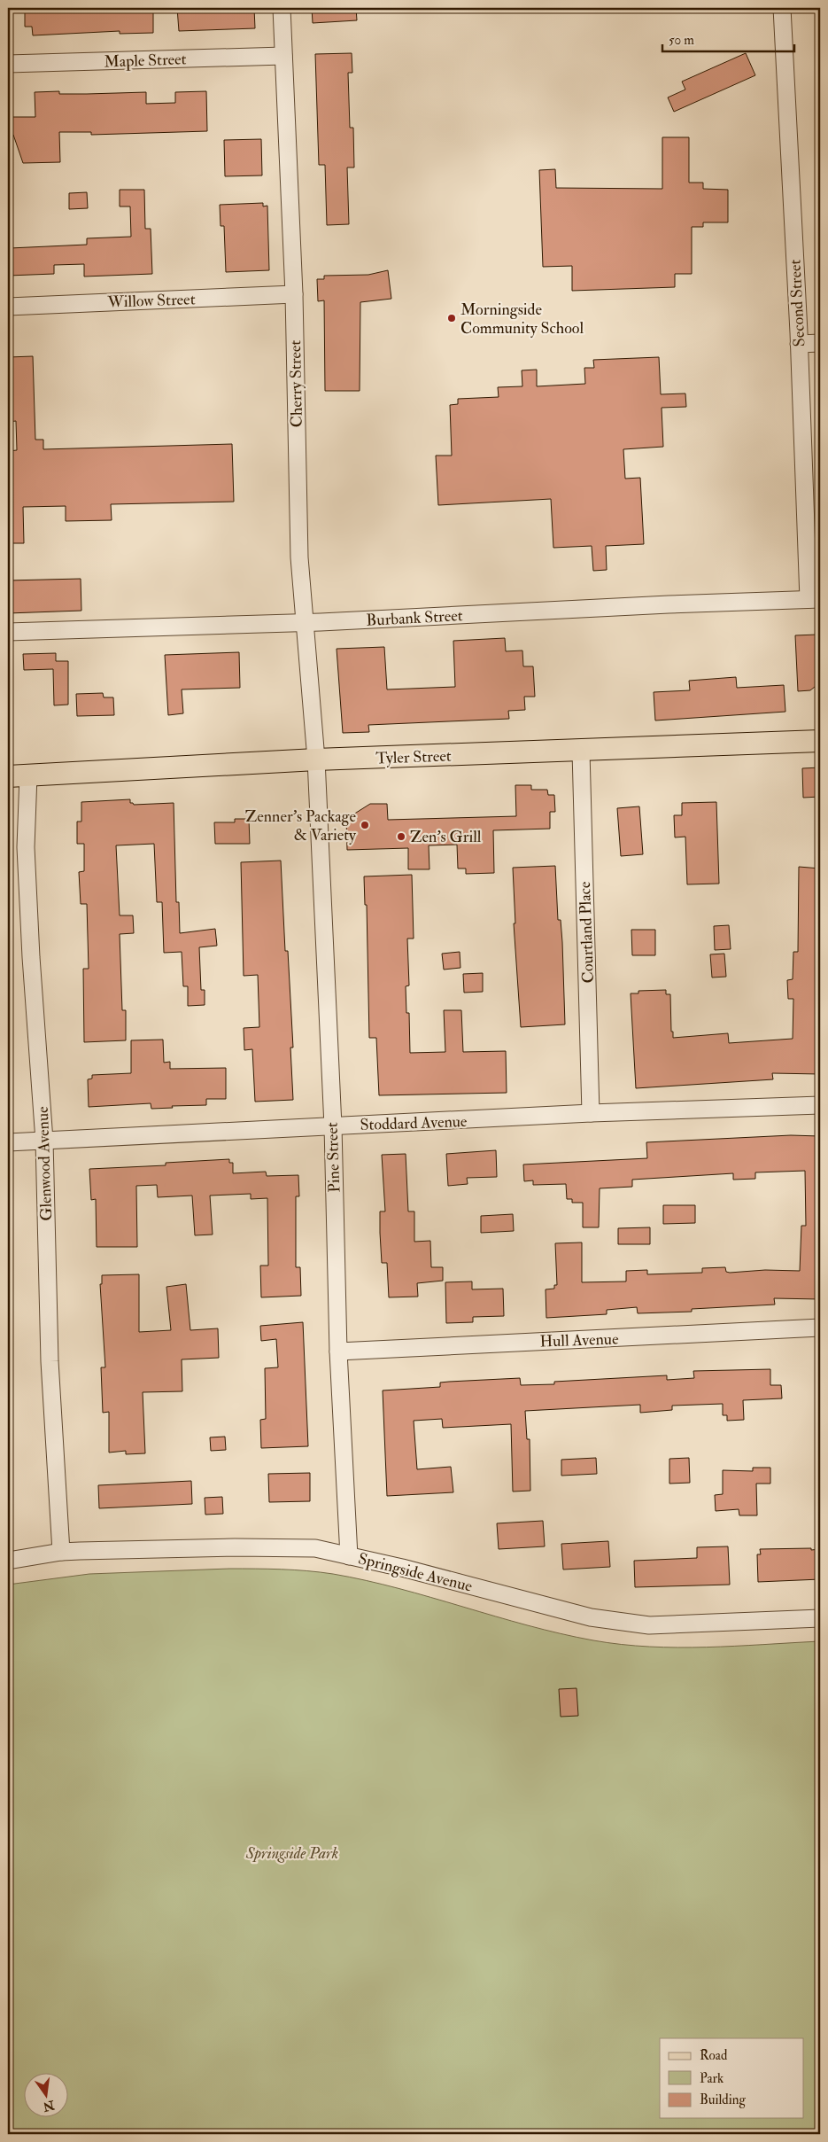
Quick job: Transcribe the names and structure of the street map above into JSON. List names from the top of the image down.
{
  "streets": {
    "main road": ["Tyler Street"],
    "street": [
      "Maple Street",
      "Willow Street",
      "Second Street",
      "Cherry Street",
      "Burbank Street",
      "Courtland Place",
      "Stoddard Avenue",
      "Pine Street",
      "Glenwood Avenue",
      "Hull Avenue",
      "Springside Avenue"
    ]
  },
  "crossings": [
    ["Maple Street", "Cherry Street"],
    ["Willow Street", "Cherry Street"],
    ["Second Street", "Burbank Street"],
    ["Cherry Street", "Burbank Street"],
    ["Cherry Street", "Tyler Street"],
    ["Cherry Street", "Pine Street"],
    ["Tyler Street", "Courtland Place"],
    ["Tyler Street", "Pine Street"],
    ["Tyler Street", "Glenwood Avenue"],
    ["Courtland Place", "Stoddard Avenue"],
    ["Stoddard Avenue", "Pine Street"],
    ["Stoddard Avenue", "Glenwood Avenue"],
    ["Pine Street", "Hull Avenue"],
    ["Pine Street", "Springside Avenue"],
    ["Glenwood Avenue", "Springside Avenue"]
  ],
  "parks": ["Springside Park"],
  "places": ["Morningside Community School", "Zenner's Package & Variety", "Zen's Grill"],
  "legend": ["Road", "Park", "Building"],
  "scale_bar": "50 m",
  "north": "bottom"
}
